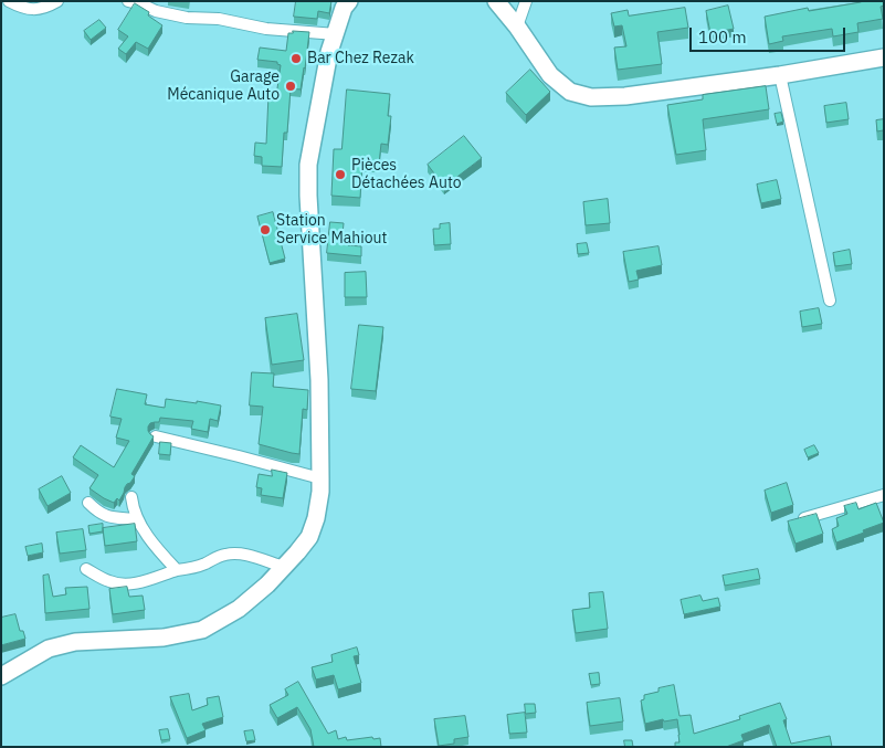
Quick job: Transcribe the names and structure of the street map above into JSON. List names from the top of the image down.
{
  "places": [
    "Bar Chez Rezak",
    "Garage Mécanique Auto",
    "Pièces Détachées Auto",
    "Station Service Mahiout"
  ],
  "scale_bar": "100 m"
}
